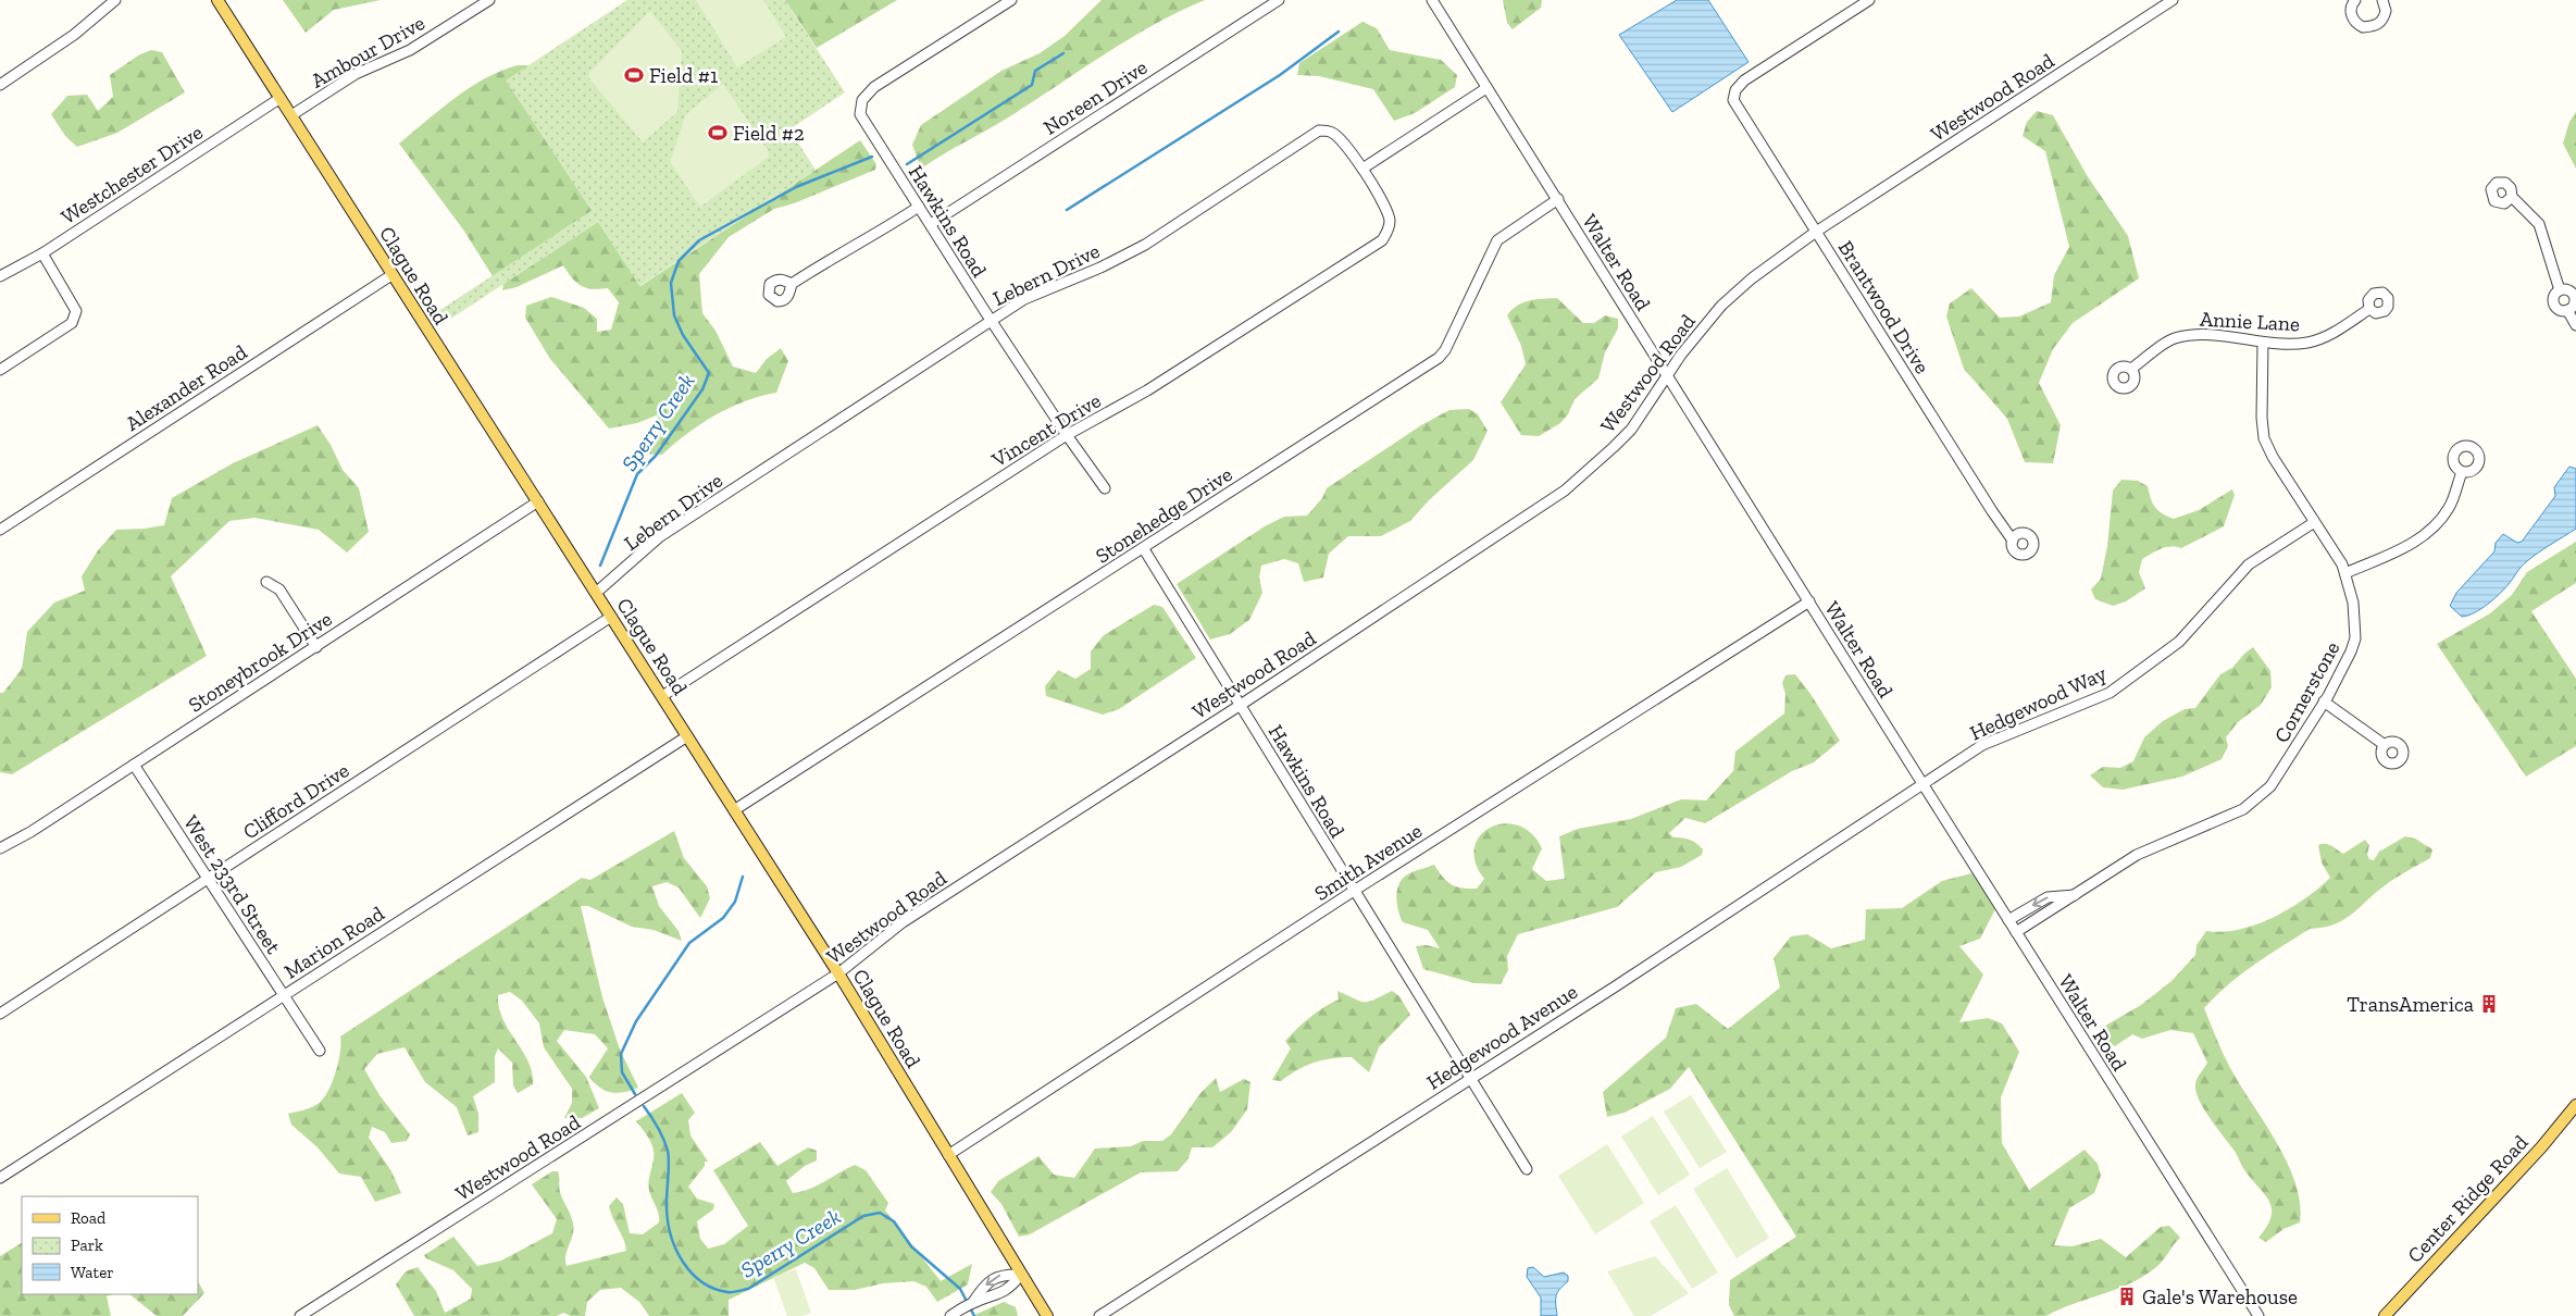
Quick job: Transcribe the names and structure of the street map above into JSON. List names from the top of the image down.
{
  "streets": {
    "main road": ["Clague Road", "Center Ridge Road"],
    "street": [
      "Ambour Drive",
      "Noreen Drive",
      "Westwood Road",
      "Westchester Drive",
      "Hawkins Road",
      "Walter Road",
      "Lebern Drive",
      "Brantwood Drive",
      "Annie Lane",
      "Alexander Road",
      "Vincent Drive",
      "Stonehedge Drive",
      "Stoneybrook Drive",
      "Cornerstone",
      "Hedgewood Way",
      "Clifford Drive",
      "Smith Avenue",
      "West 233rd Street",
      "Marion Road",
      "Hedgewood Avenue"
    ]
  },
  "crossings": [
    ["Ambour Drive", "Clague Road"],
    ["Noreen Drive", "Hawkins Road"],
    ["Westwood Road", "Hawkins Road"],
    ["Westwood Road", "Walter Road"],
    ["Westwood Road", "Clague Road"],
    ["Westwood Road", "Brantwood Drive"],
    ["Westchester Drive", "Clague Road"],
    ["Hawkins Road", "Lebern Drive"],
    ["Hawkins Road", "Vincent Drive"],
    ["Hawkins Road", "Stonehedge Drive"],
    ["Hawkins Road", "Smith Avenue"],
    ["Hawkins Road", "Hedgewood Avenue"],
    ["Walter Road", "Stonehedge Drive"],
    ["Walter Road", "Cornerstone"],
    ["Walter Road", "Hedgewood Way"],
    ["Walter Road", "Smith Avenue"],
    ["Walter Road", "Hedgewood Avenue"],
    ["Lebern Drive", "Clague Road"],
    ["Lebern Drive", "Vincent Drive"],
    ["Clague Road", "Alexander Road"],
    ["Clague Road", "Vincent Drive"],
    ["Clague Road", "Stonehedge Drive"],
    ["Clague Road", "Stoneybrook Drive"],
    ["Clague Road", "Clifford Drive"],
    ["Clague Road", "Smith Avenue"],
    ["Clague Road", "Marion Road"],
    ["Annie Lane", "Cornerstone"],
    ["Stoneybrook Drive", "West 233rd Street"],
    ["Cornerstone", "Hedgewood Way"],
    ["Hedgewood Way", "Hedgewood Avenue"],
    ["Clifford Drive", "West 233rd Street"],
    ["West 233rd Street", "Marion Road"]
  ],
  "water": ["Sperry Creek"],
  "places": {
    "sports": ["Field #1", "Field #2"],
    "building": ["TransAmerica", "Gale's Warehouse"]
  },
  "legend": ["Road", "Park", "Water"]
}
